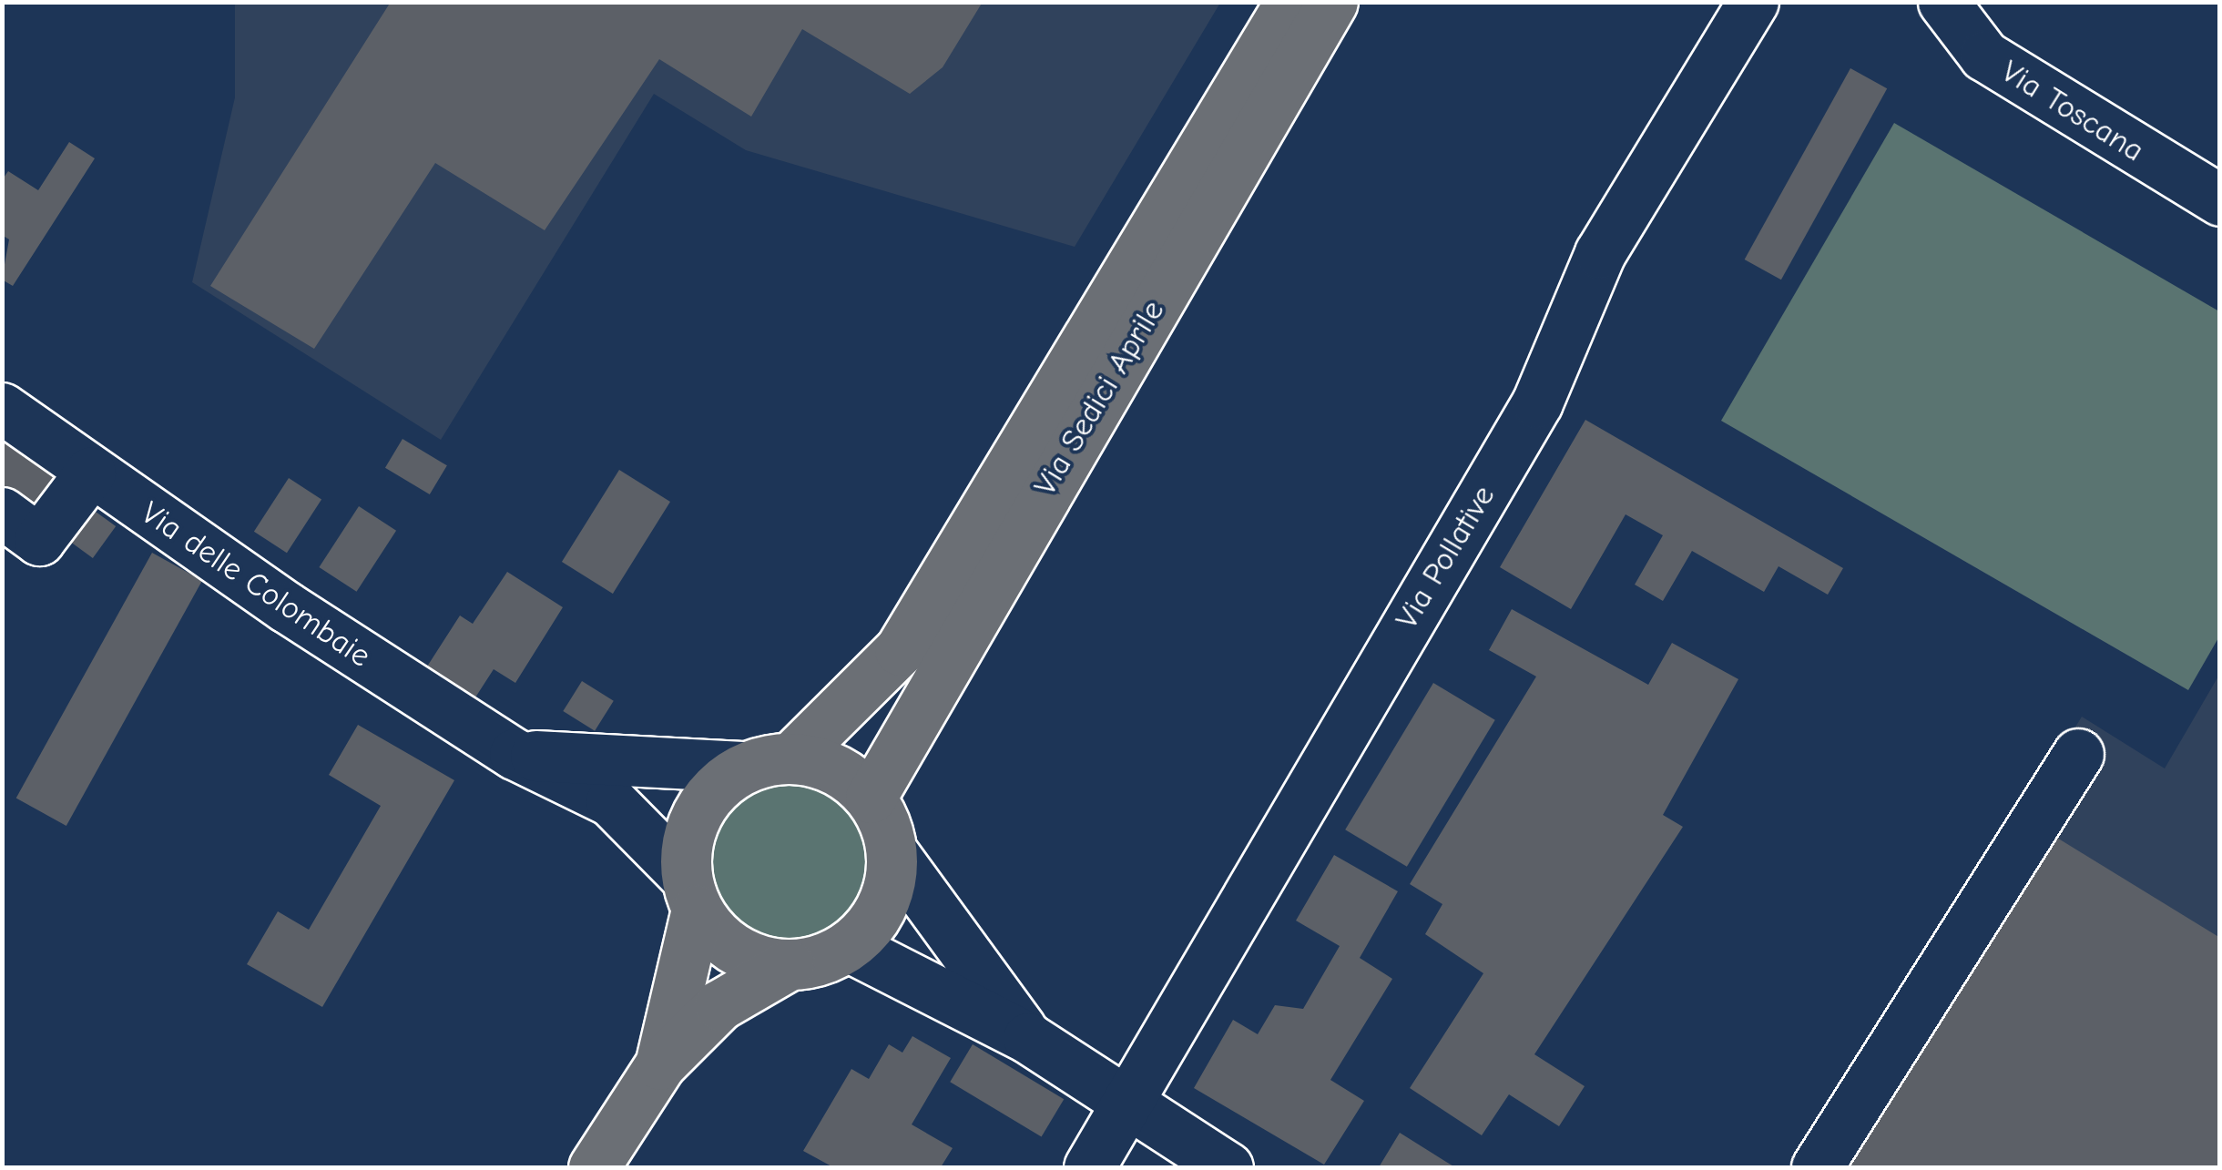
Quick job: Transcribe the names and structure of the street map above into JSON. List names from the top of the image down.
{
  "streets": {
    "main road": ["Via Sedici Aprile"],
    "street": ["Via Toscana", "Via Pollative", "Via delle Colombaie"]
  },
  "crossings": [
    ["Via Sedici Aprile", "Via delle Colombaie"]
  ]
}
